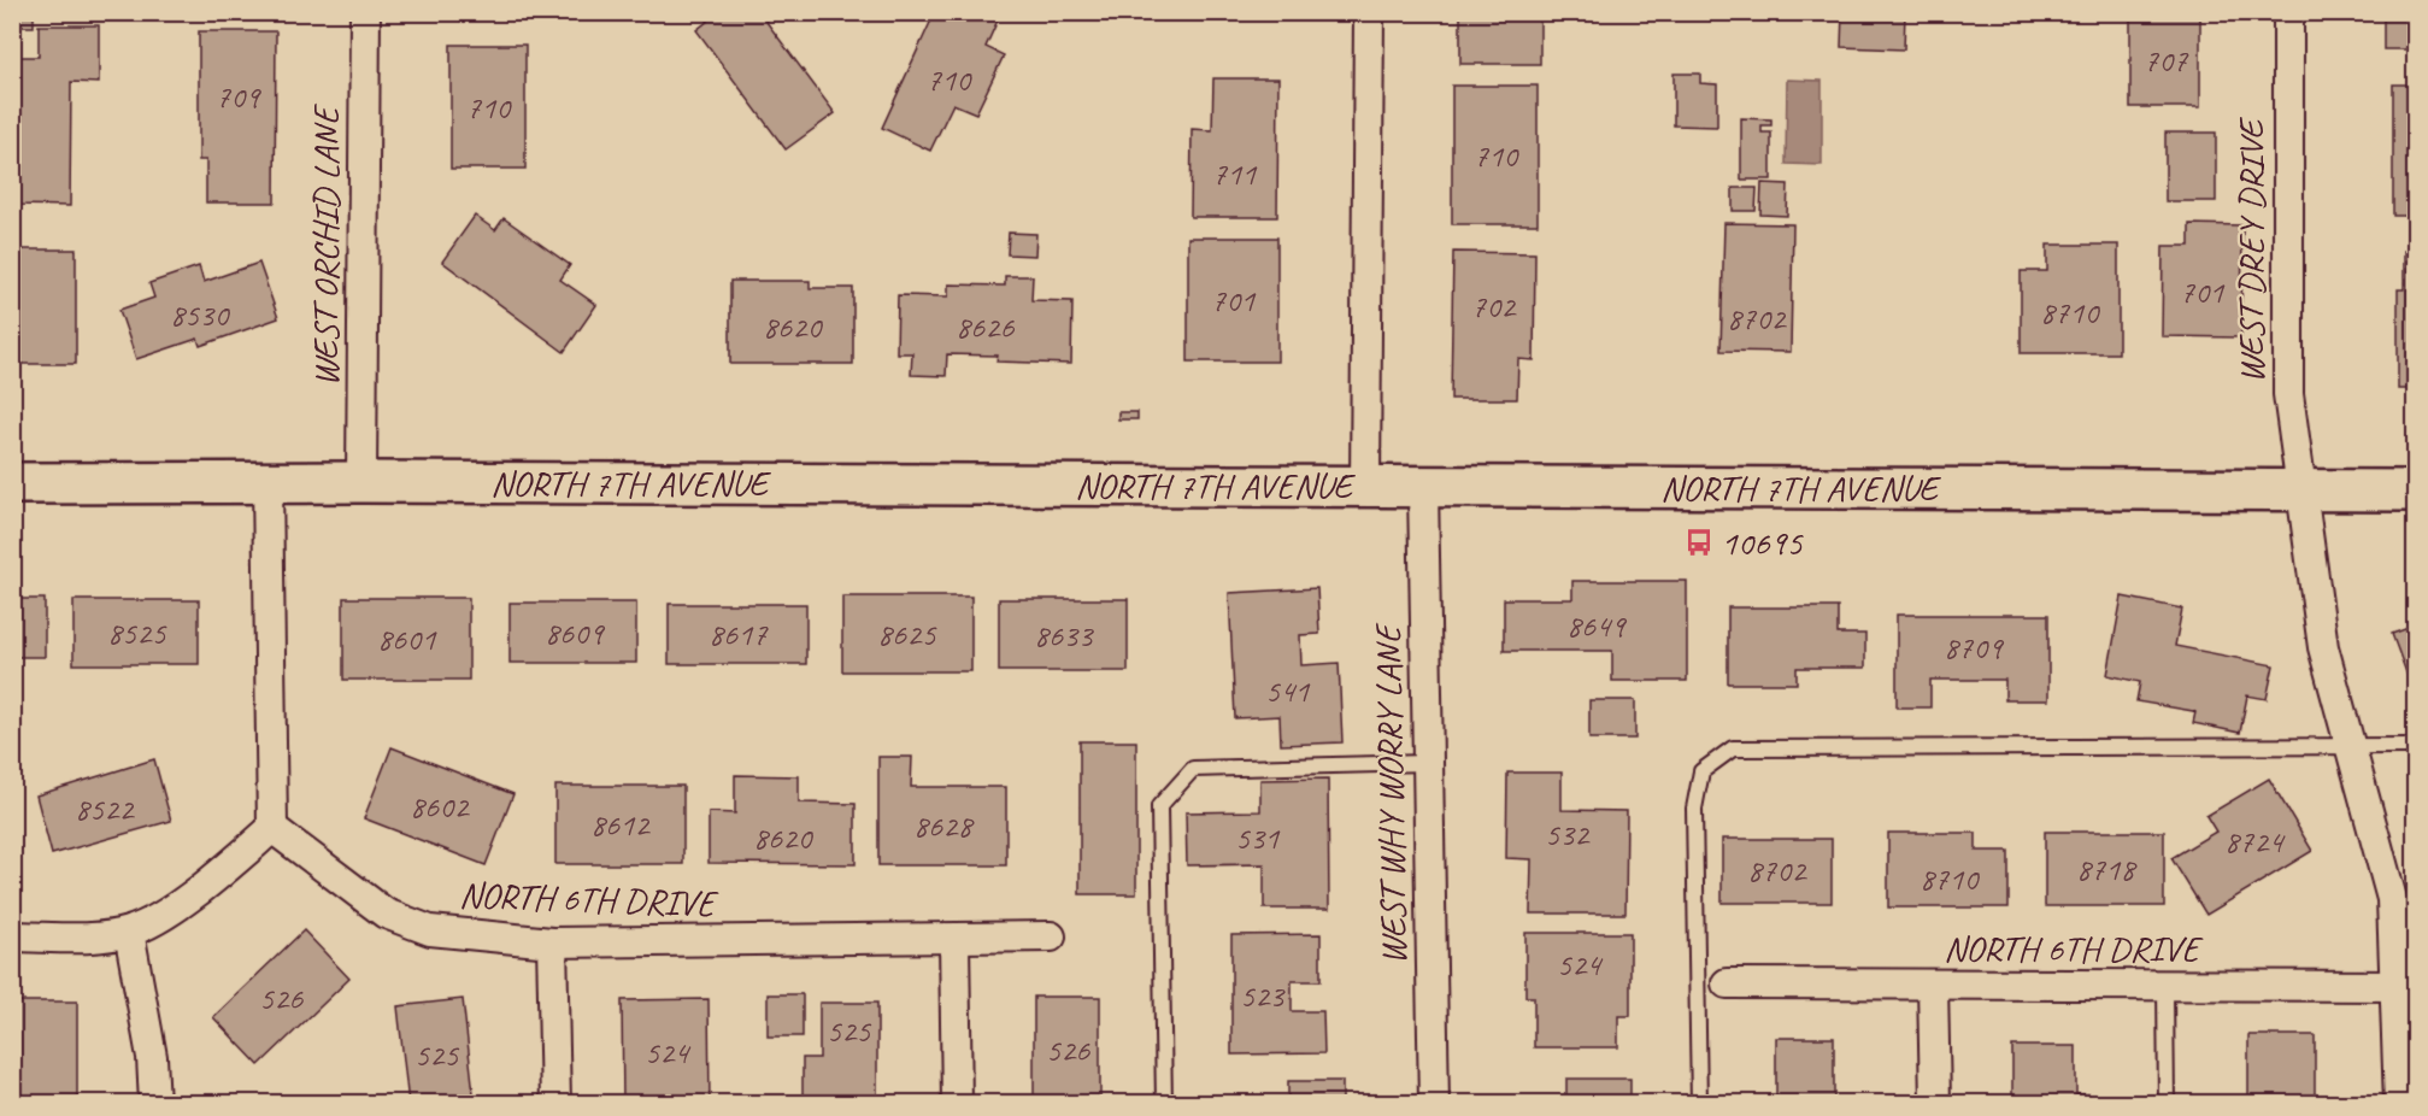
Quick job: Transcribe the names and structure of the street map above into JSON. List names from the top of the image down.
{
  "streets": {
    "main road": ["NORTH 7TH AVENUE"],
    "street": [
      "WEST ORCHID LANE",
      "WEST DREY DRIVE",
      "WEST WHY WORRY LANE",
      "NORTH 6TH DRIVE"
    ]
  },
  "crossings": [
    ["WEST ORCHID LANE", "NORTH 7TH AVENUE"],
    ["WEST DREY DRIVE", "NORTH 7TH AVENUE"],
    ["WEST DREY DRIVE", "NORTH 6TH DRIVE"],
    ["NORTH 7TH AVENUE", "WEST WHY WORRY LANE"]
  ],
  "places": {
    "bus stop": ["10695"]
  },
  "house_numbers": [
    "707",
    "710",
    "709",
    "710",
    "710",
    "711",
    "701",
    "701",
    "702",
    "8710",
    "8530",
    "8702",
    "8620",
    "8626",
    "8649",
    "8525",
    "8609",
    "8617",
    "8625",
    "8633",
    "8601",
    "8709",
    "541",
    "8602",
    "8522",
    "8612",
    "8628",
    "532",
    "8620",
    "531",
    "8724",
    "8718",
    "8702",
    "8710",
    "524",
    "523",
    "526",
    "525",
    "526",
    "524",
    "525"
  ]
}
